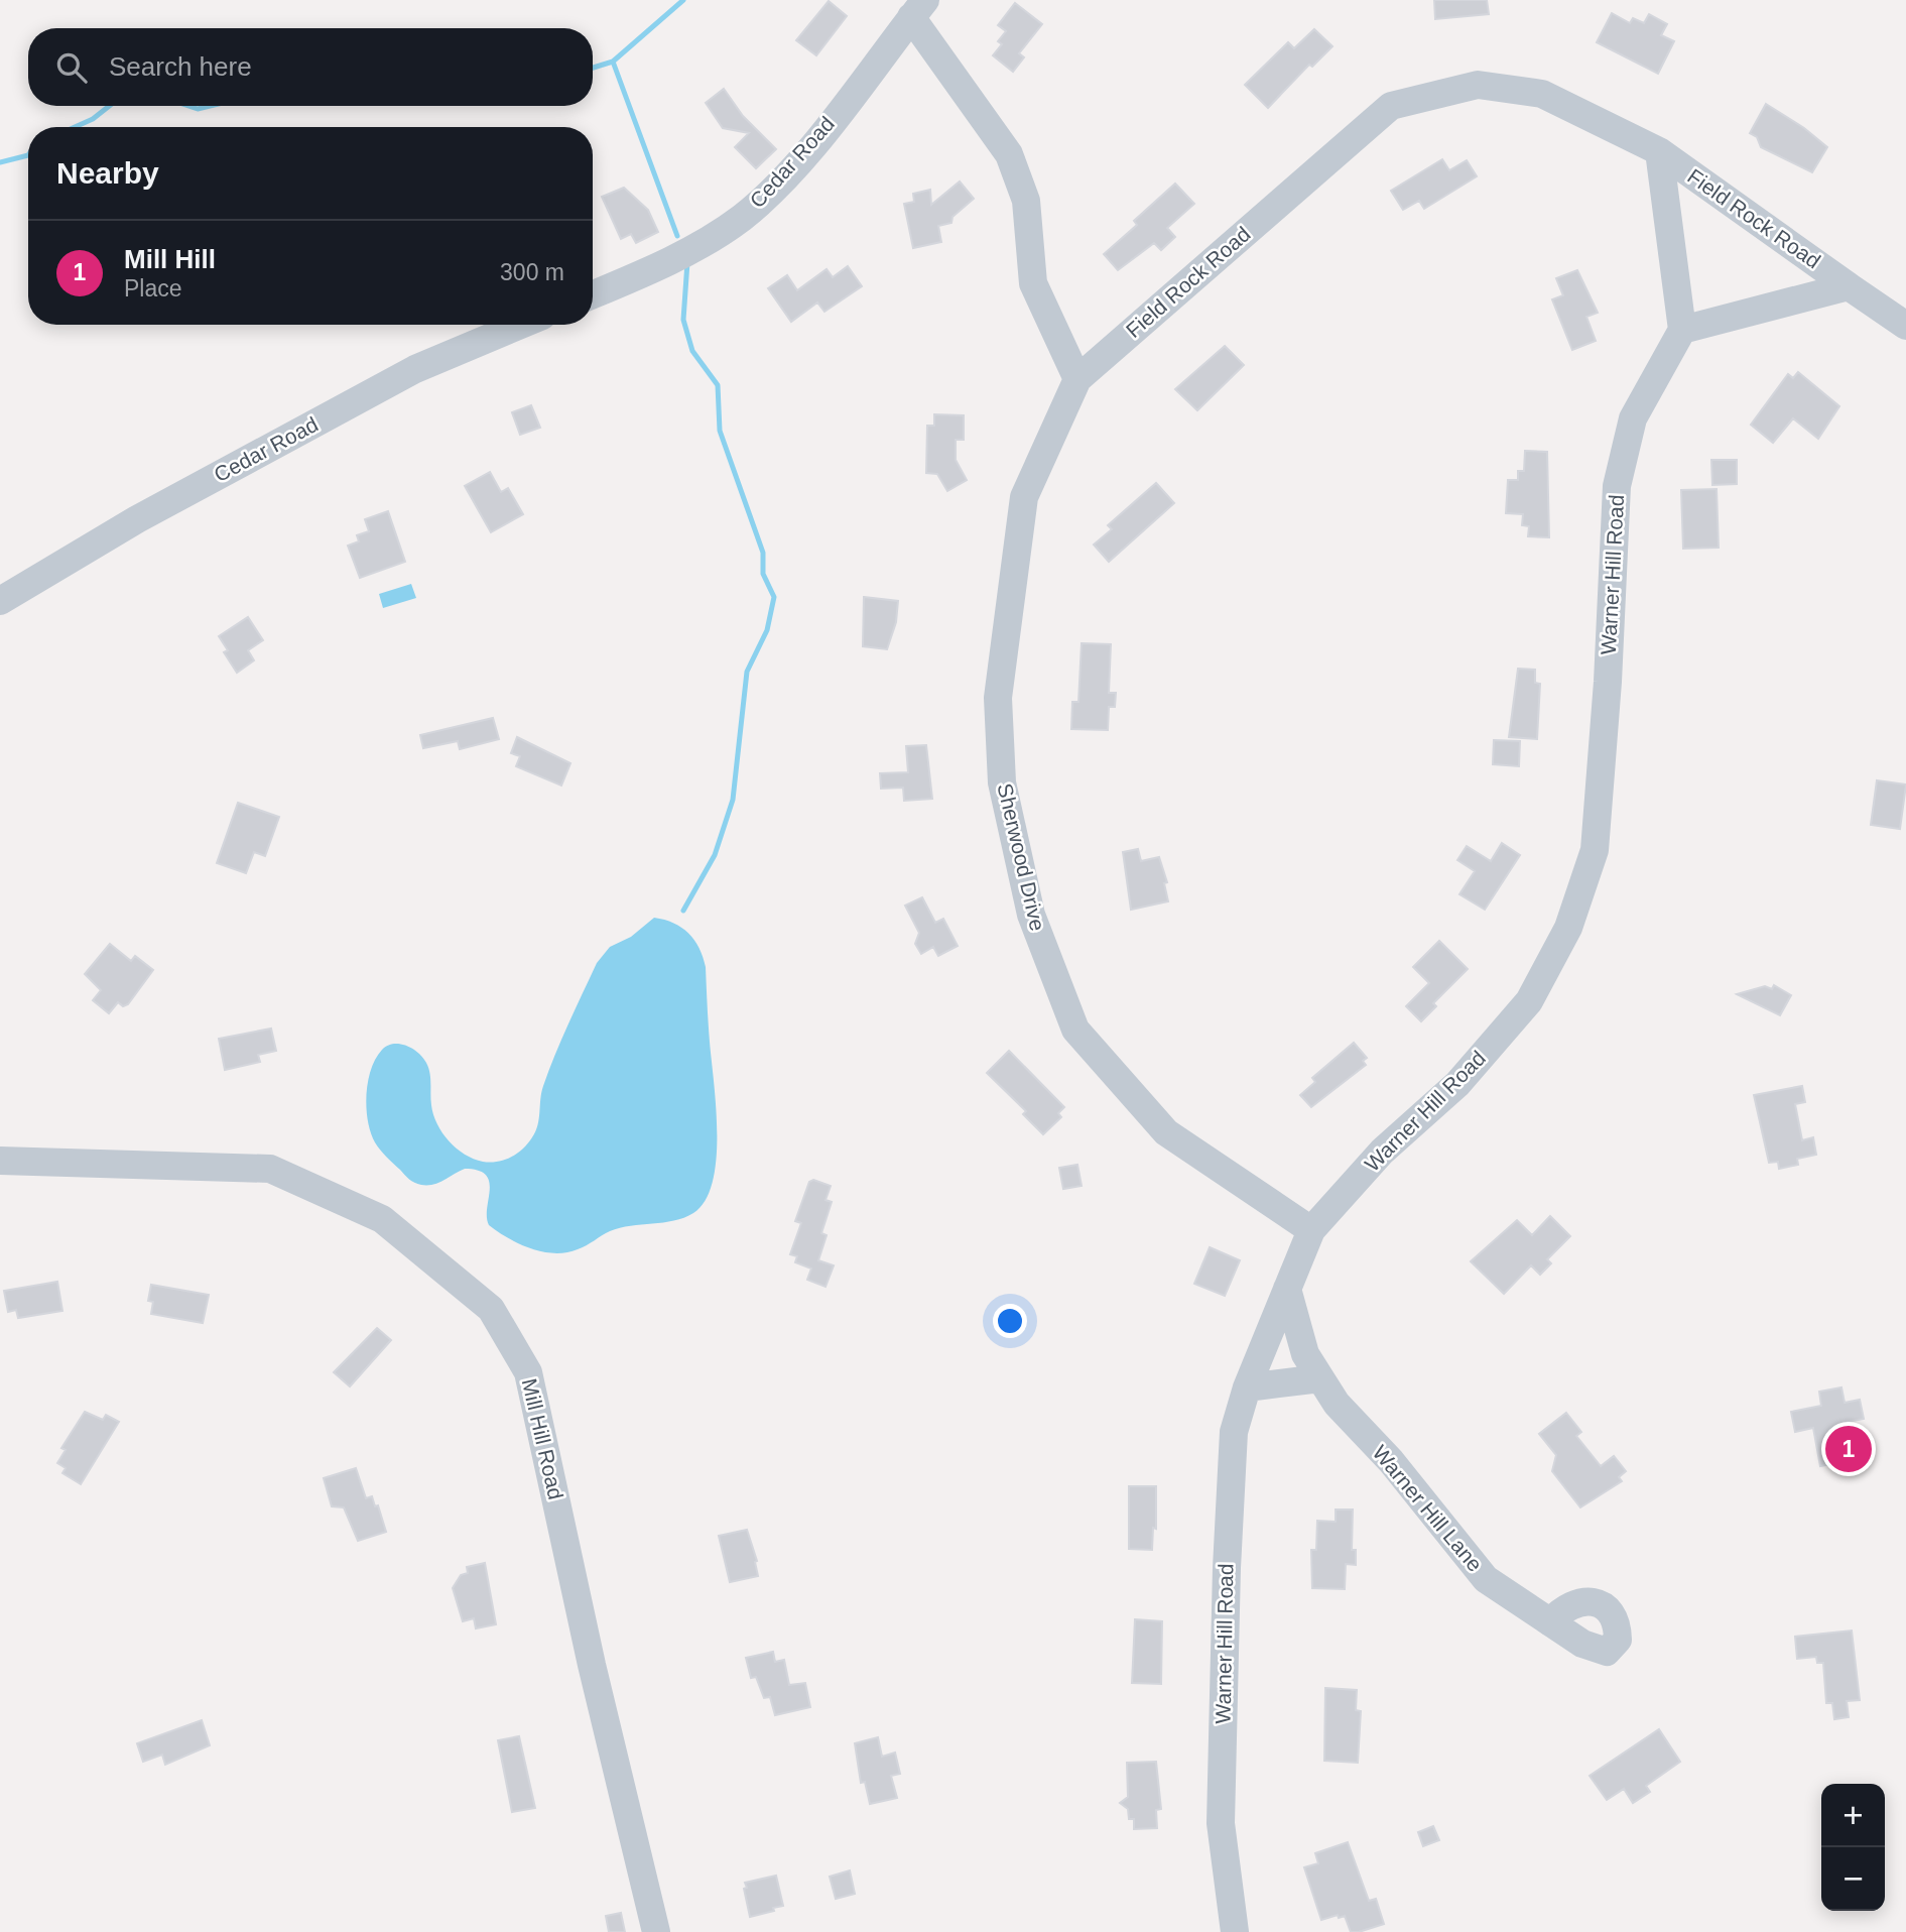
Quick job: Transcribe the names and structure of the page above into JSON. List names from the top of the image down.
{
  "streets": {
    "street": [
      "Cedar Road",
      "Field Rock Road",
      "Warner Hill Road",
      "Sherwood Drive",
      "Mill Hill Road",
      "Warner Hill Lane"
    ]
  },
  "crossings": [
    ["Field Rock Road", "Warner Hill Road"],
    ["Field Rock Road", "Sherwood Drive"],
    ["Warner Hill Road", "Sherwood Drive"],
    ["Warner Hill Road", "Warner Hill Lane"]
  ],
  "page": {
    "search": "Search here",
    "heading": "Nearby",
    "list": [
      {
        "mark": "1",
        "name": "Mill Hill",
        "note": "Place",
        "value": "300 m"
      }
    ],
    "pins": "1",
    "map_buttons": ["+", "−"]
  }
}
